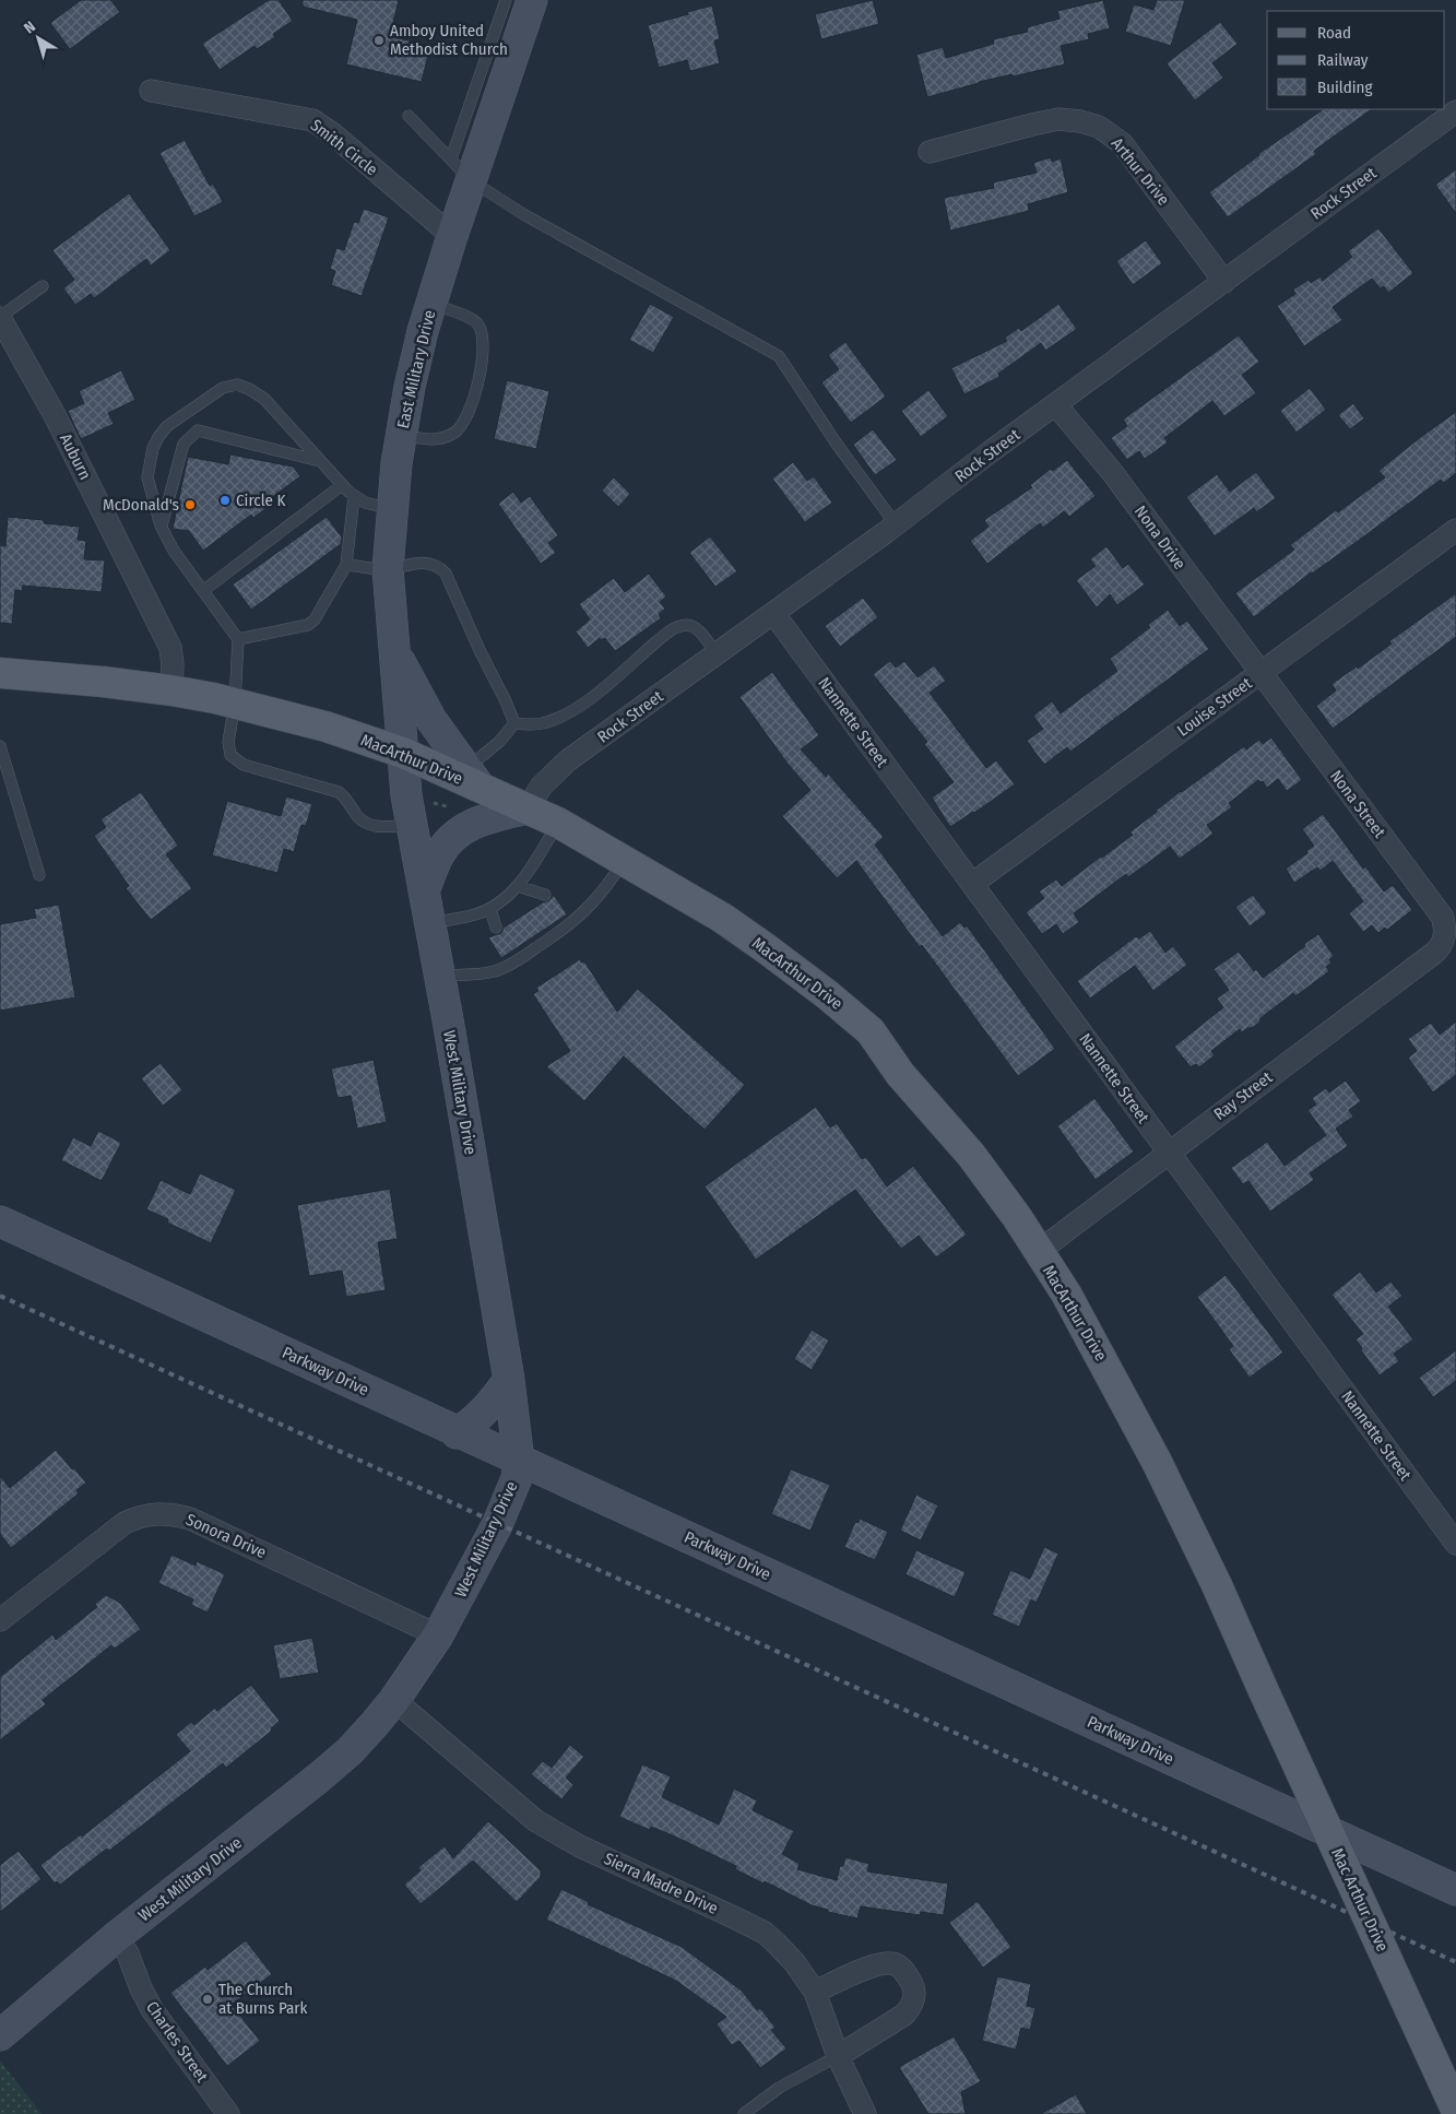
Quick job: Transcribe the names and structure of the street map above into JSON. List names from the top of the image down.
{
  "streets": {
    "main road": ["MacArthur Drive", "Mac Arthur Drive"],
    "street": [
      "Smith Circle",
      "Arthur Drive",
      "Rock Street",
      "East Military Drive",
      "Auburn",
      "Nona Drive",
      "Louise Street",
      "Nannette Street",
      "Nona Street",
      "West Military Drive",
      "Ray Street",
      "Parkway Drive",
      "Sonora Drive",
      "Sierra Madre Drive",
      "Charles Street"
    ]
  },
  "crossings": [
    ["Smith Circle", "East Military Drive"],
    ["Arthur Drive", "Rock Street"],
    ["Rock Street", "Nona Drive"],
    ["Rock Street", "Nannette Street"],
    ["Rock Street", "MacArthur Drive"],
    ["East Military Drive", "MacArthur Drive"],
    ["East Military Drive", "West Military Drive"],
    ["Auburn", "MacArthur Drive"],
    ["Nona Drive", "Louise Street"],
    ["Nona Drive", "Nona Street"],
    ["Louise Street", "Nannette Street"],
    ["Louise Street", "Nona Street"],
    ["Nannette Street", "Ray Street"],
    ["MacArthur Drive", "West Military Drive"],
    ["MacArthur Drive", "Ray Street"],
    ["MacArthur Drive", "Mac Arthur Drive"],
    ["Nona Street", "Ray Street"],
    ["West Military Drive", "Parkway Drive"],
    ["West Military Drive", "Sonora Drive"],
    ["West Military Drive", "Sierra Madre Drive"],
    ["West Military Drive", "Charles Street"]
  ],
  "places": [
    "Amboy United Methodist Church",
    "Circle K",
    "McDonald's",
    "The Church at Burns Park"
  ],
  "legend": ["Road", "Railway", "Building"],
  "north": "top left"
}
